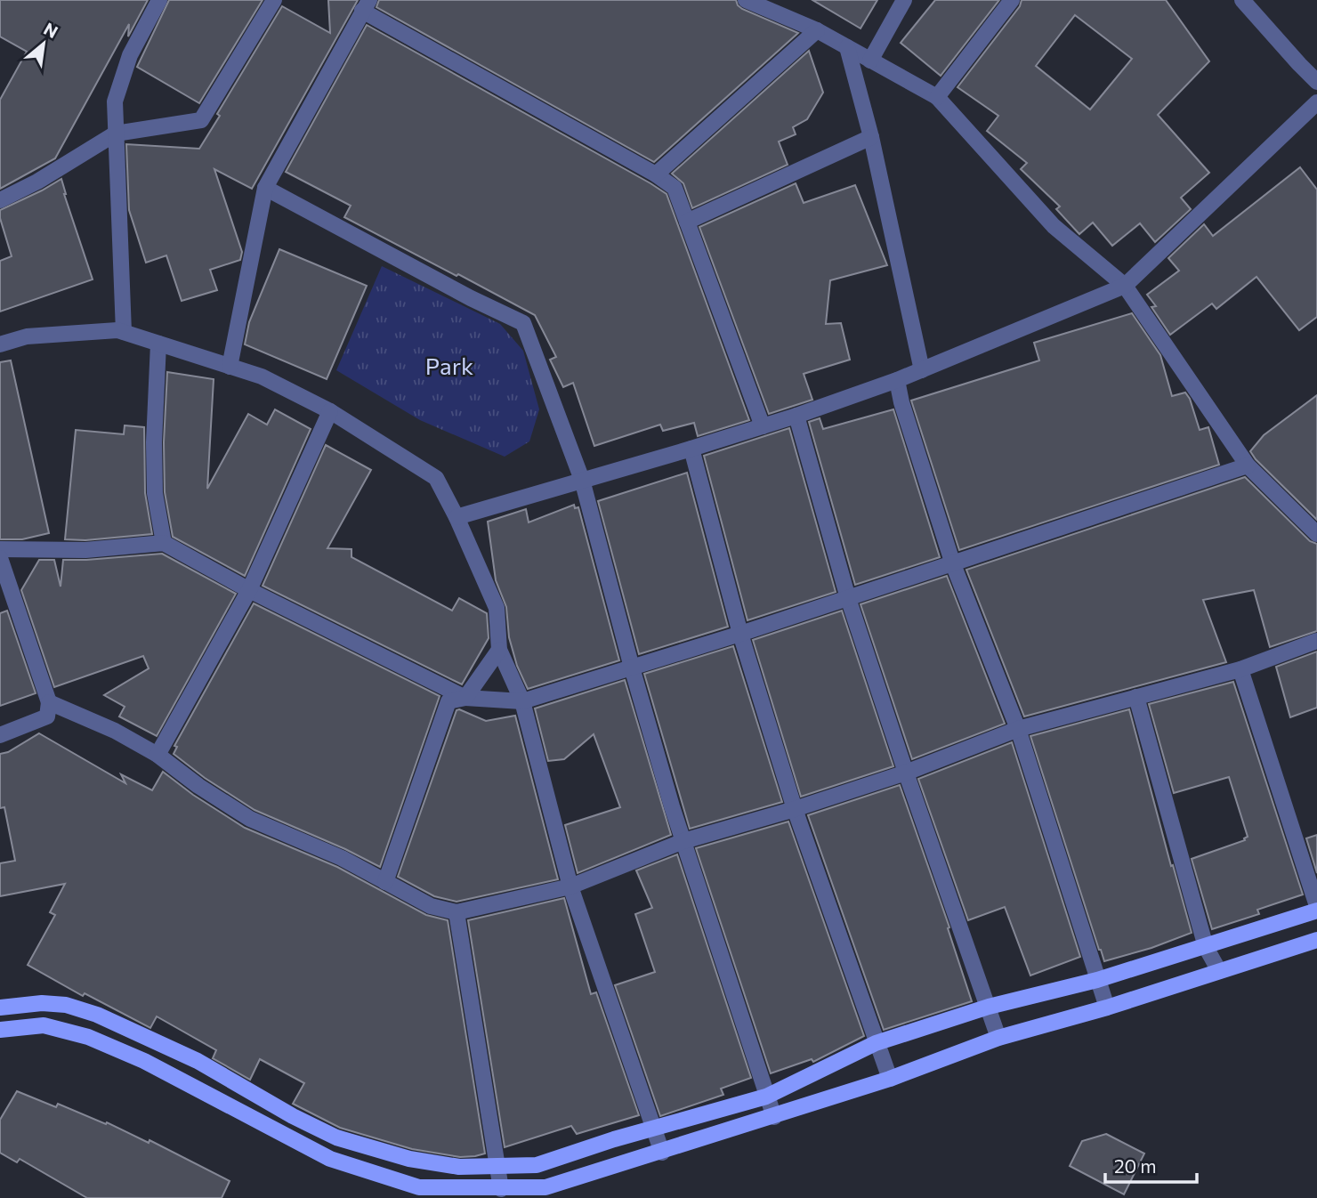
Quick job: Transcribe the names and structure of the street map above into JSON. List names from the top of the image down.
{
  "parks": ["Park"],
  "scale_bar": "20 m",
  "north": "top right"
}
